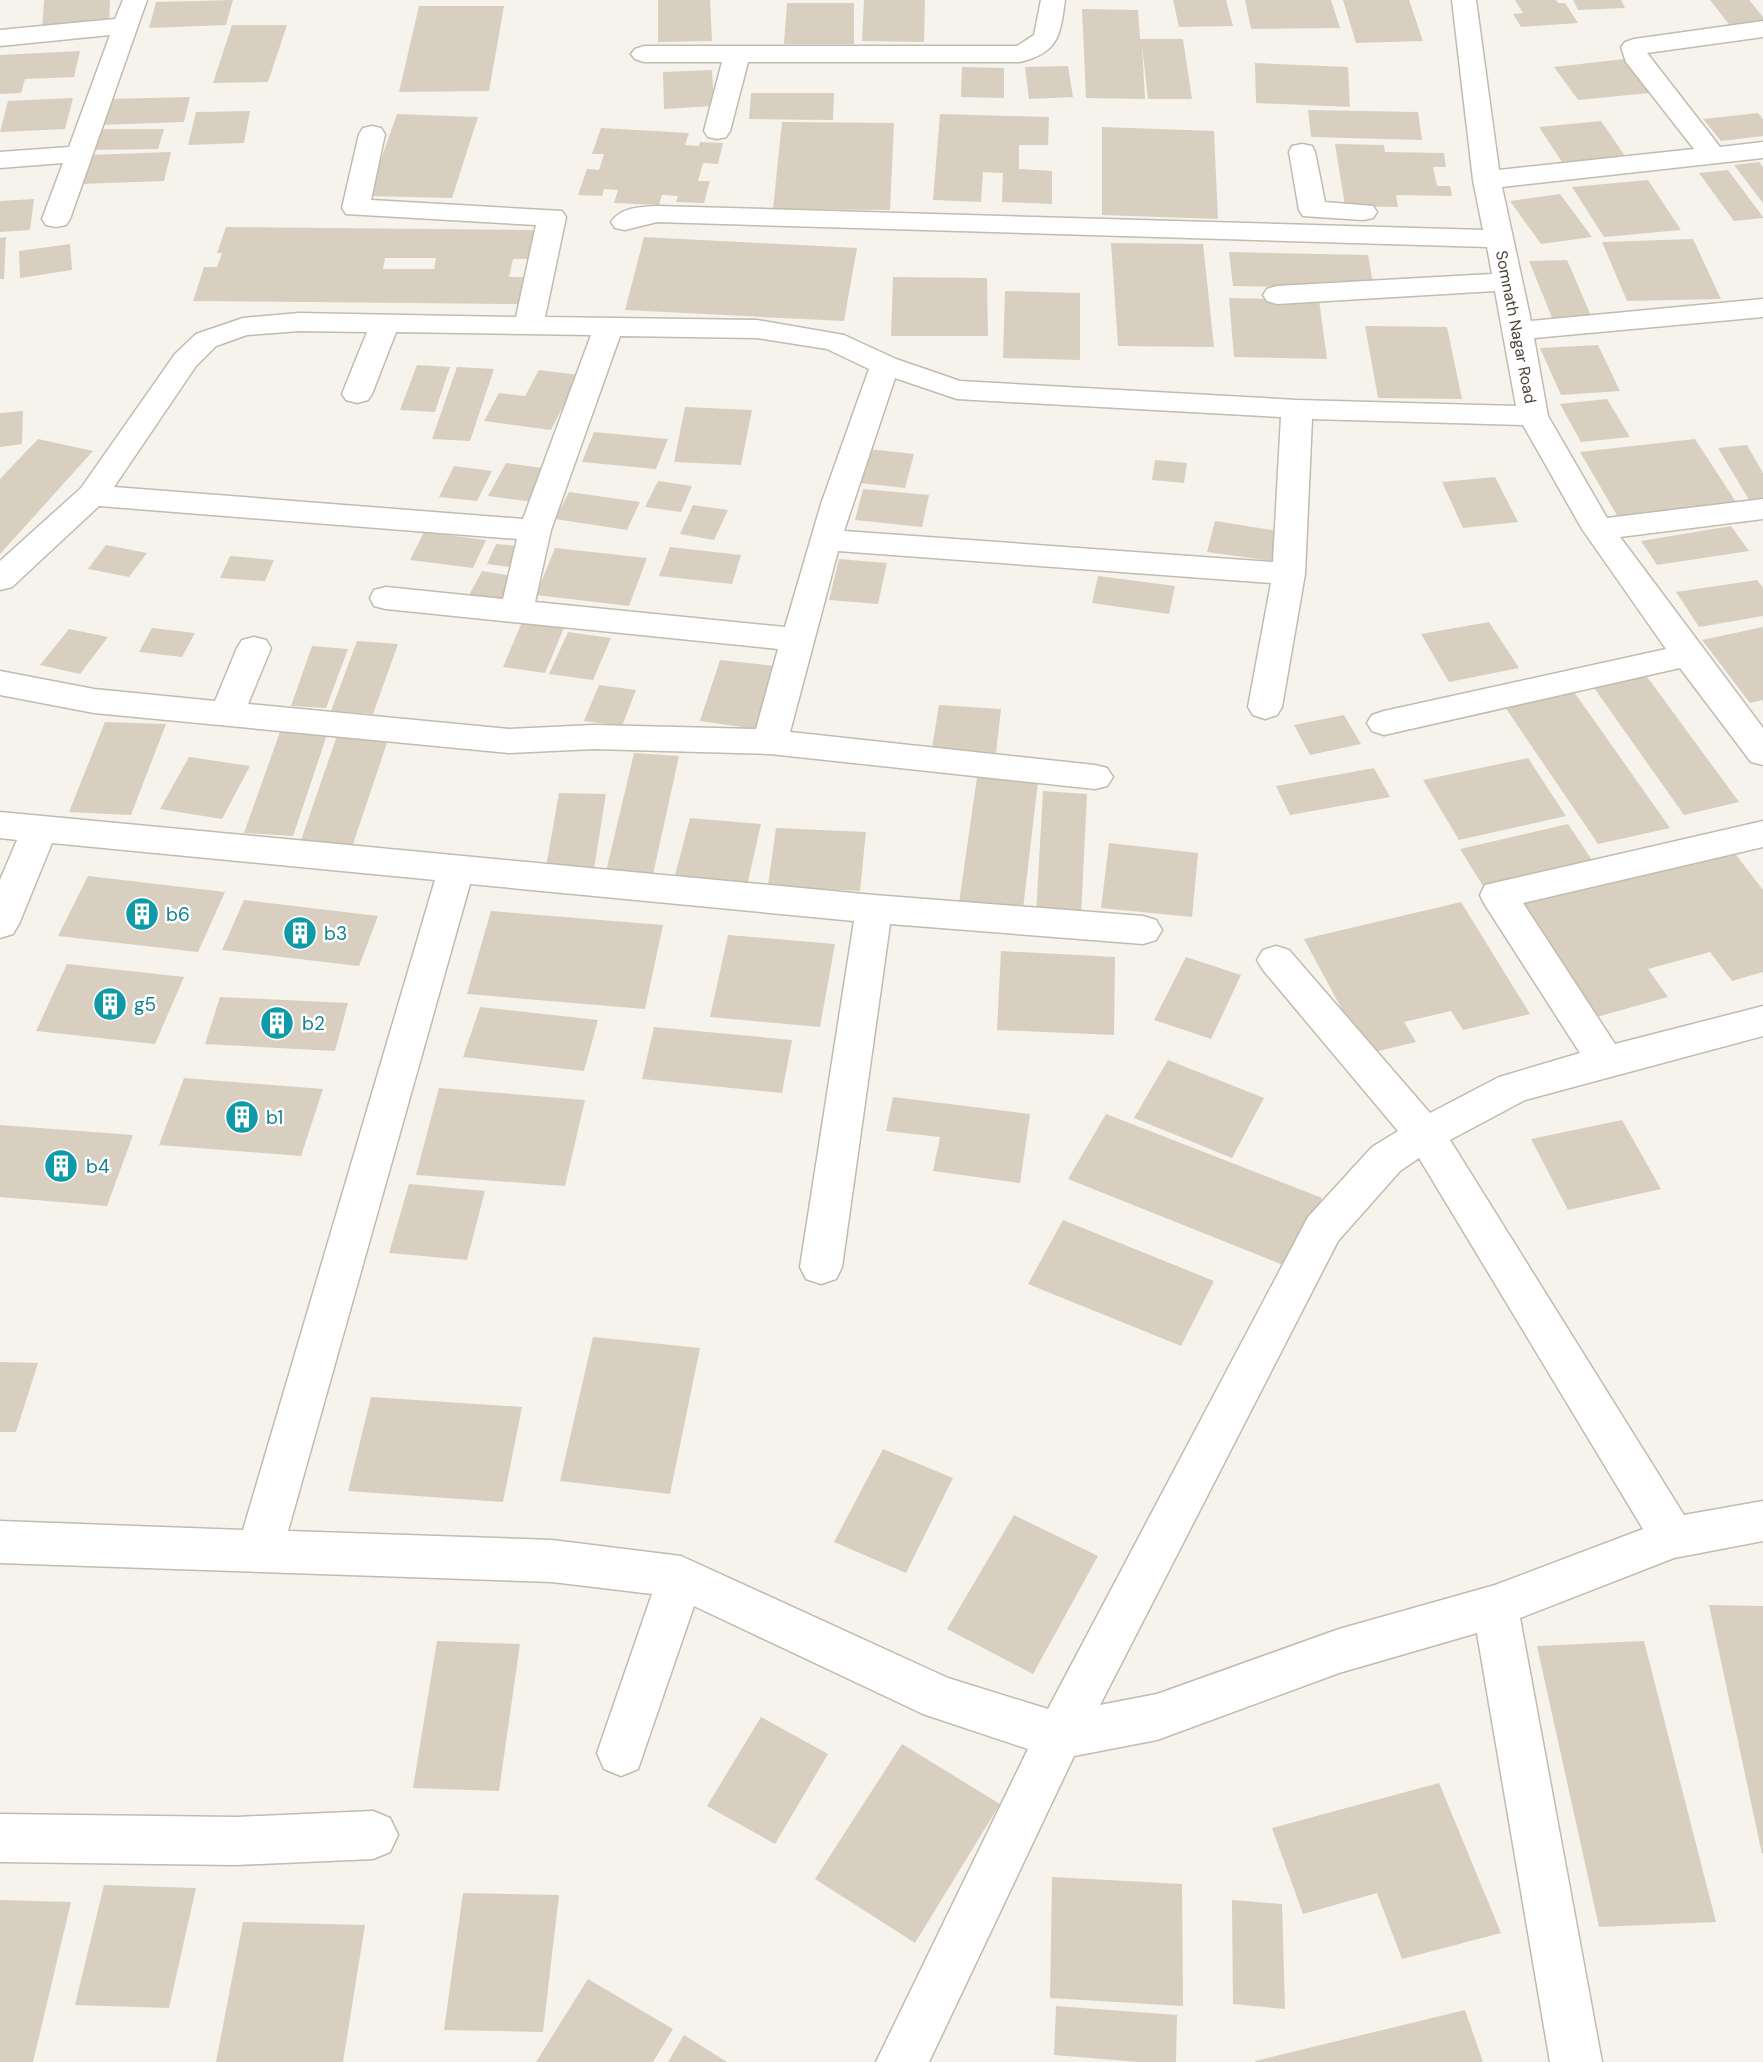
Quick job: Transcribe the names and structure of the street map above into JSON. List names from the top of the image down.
{
  "streets": {
    "street": ["Somnath Nagar Road"]
  },
  "places": {
    "building": [
      "b6",
      "b3",
      "g5",
      "b2",
      "b1",
      "b4"
    ]
  }
}
